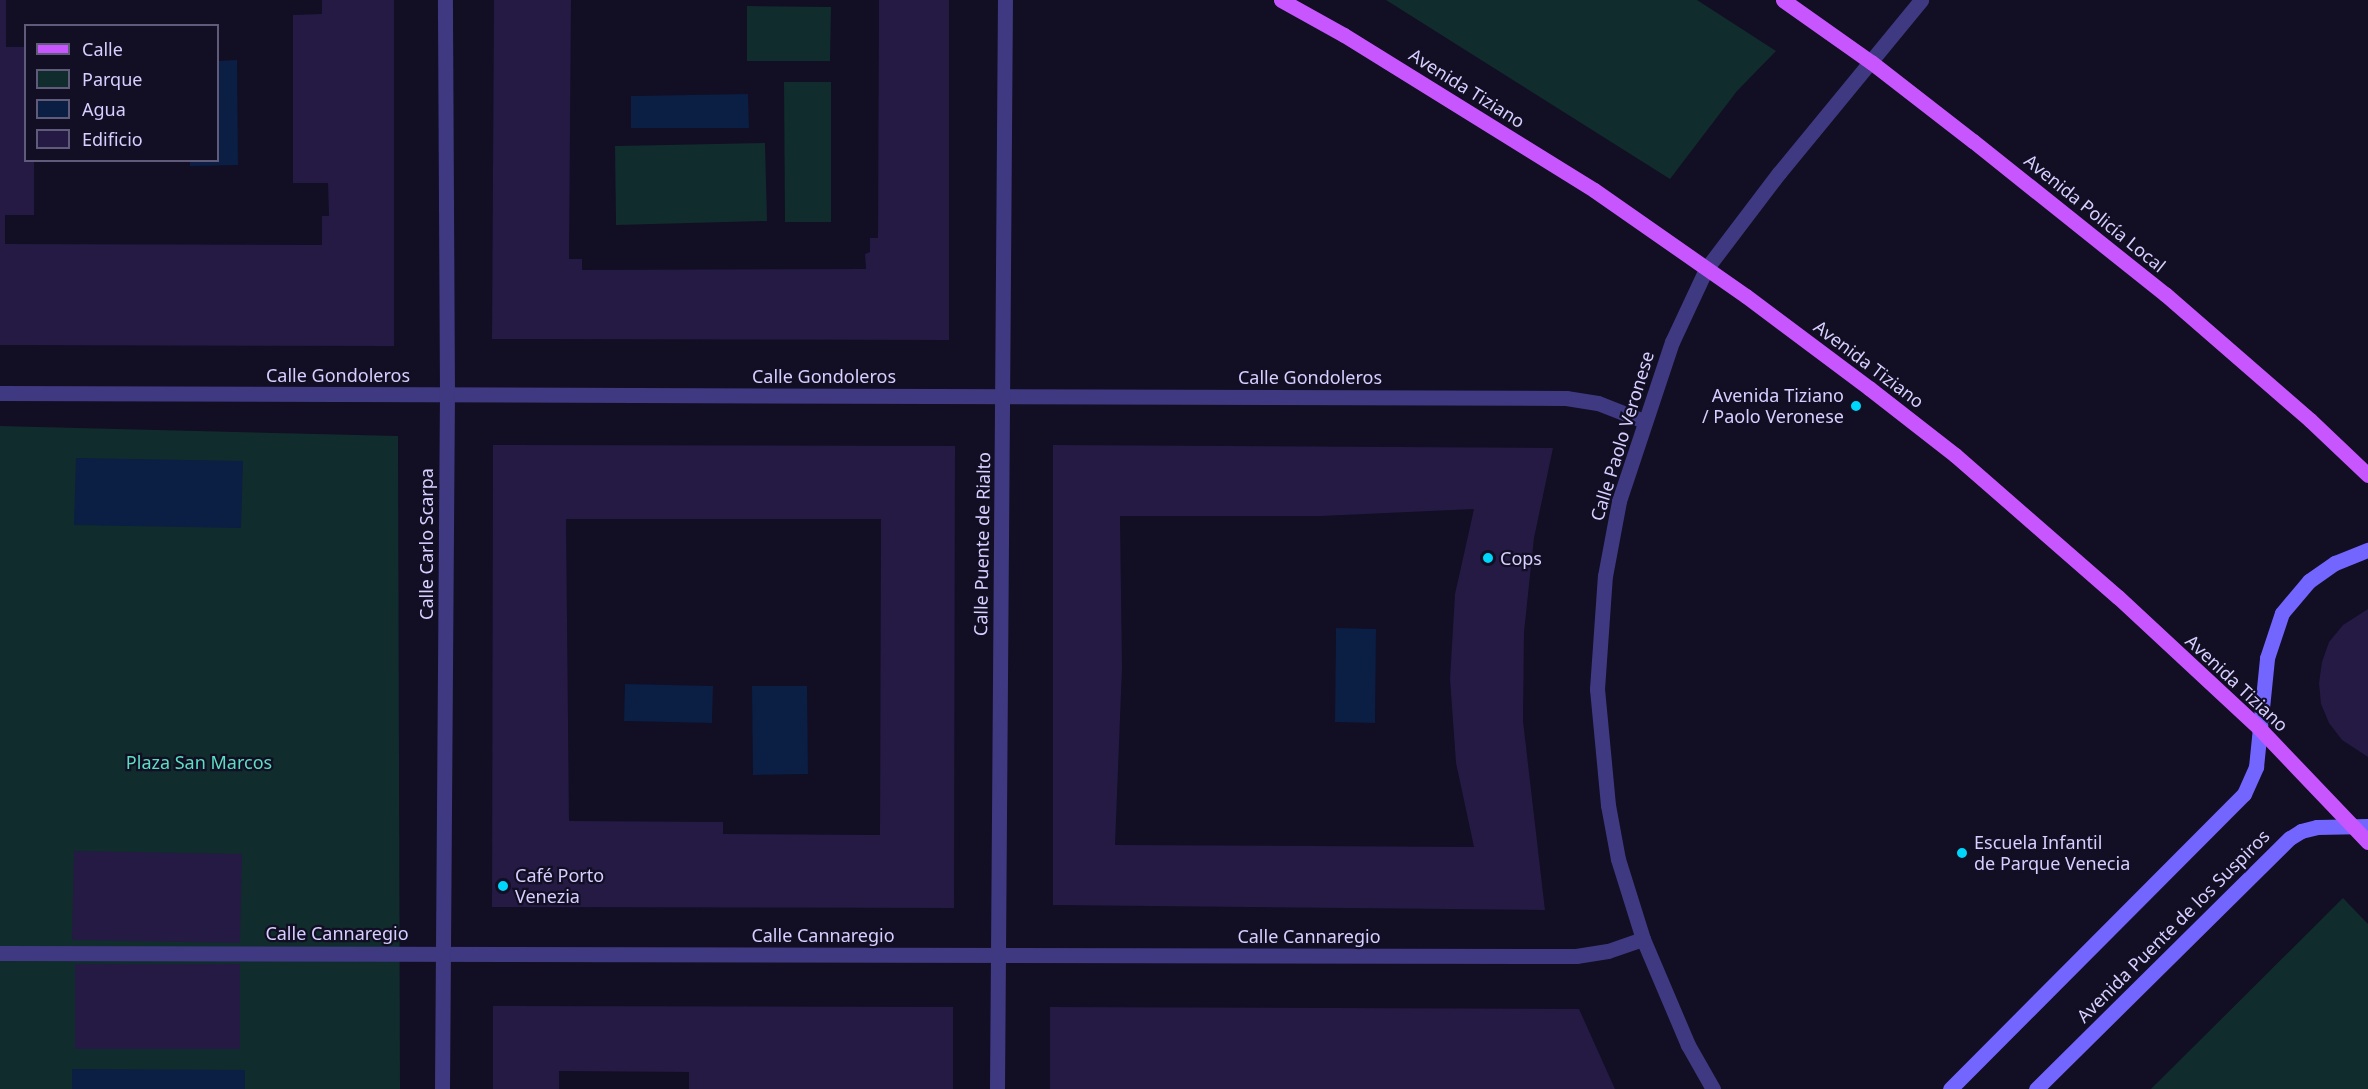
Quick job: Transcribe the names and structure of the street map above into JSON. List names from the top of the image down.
{
  "streets": {
    "main road": ["Avenida Tiziano", "Avenida Policía Local"],
    "street": [
      "Calle Gondoleros",
      "Calle Paolo Veronese",
      "Calle Carlo Scarpa",
      "Calle Puente de Rialto",
      "Avenida Puente de los Suspiros",
      "Calle Cannaregio"
    ]
  },
  "crossings": [
    ["Avenida Tiziano", "Calle Paolo Veronese"],
    ["Avenida Tiziano", "Avenida Puente de los Suspiros"],
    ["Avenida Policía Local", "Calle Paolo Veronese"],
    ["Calle Gondoleros", "Calle Paolo Veronese"],
    ["Calle Gondoleros", "Calle Carlo Scarpa"],
    ["Calle Gondoleros", "Calle Puente de Rialto"],
    ["Calle Paolo Veronese", "Calle Cannaregio"],
    ["Calle Carlo Scarpa", "Calle Cannaregio"],
    ["Calle Puente de Rialto", "Calle Cannaregio"]
  ],
  "parks": ["Plaza San Marcos"],
  "places": [
    "Avenida Tiziano / Paolo Veronese",
    "Cops",
    "Escuela Infantil de Parque Venecia",
    "Café Porto Venezia"
  ],
  "legend": [
    "Calle",
    "Parque",
    "Agua",
    "Edificio"
  ]
}
